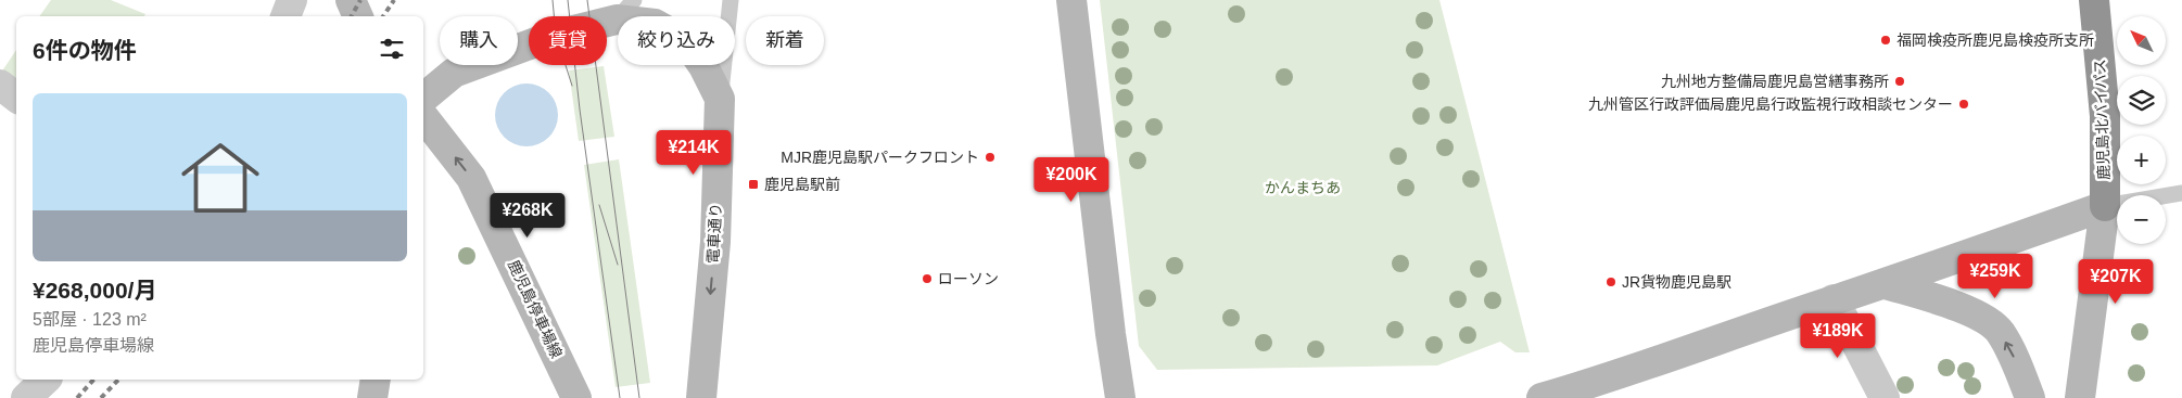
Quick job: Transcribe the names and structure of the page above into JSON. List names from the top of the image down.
{
  "streets": {
    "highway": ["鹿児島北バイパス"],
    "street": ["電車通り", "鹿児島停車場線"]
  },
  "one_way": ["電車通り", "鹿児島停車場線"],
  "parks": ["かんまちあ"],
  "places": {
    "other": [
      "福岡検疫所鹿児島検疫所支所",
      "九州地方整備局鹿児島営繕事務所",
      "九州管区行政評価局鹿児島行政監視行政相談センター",
      "MJR鹿児島駅パークフロント",
      "ローソン",
      "JR貨物鹿児島駅"
    ],
    "transit": ["鹿児島駅前"]
  },
  "north": "top left",
  "page": {
    "map_buttons": ["+", "−"],
    "chip": [
      "購入",
      "賃貸",
      "絞り込み",
      "新着"
    ],
    "heading": "6件の物件",
    "list": [
      {
        "name": "¥268,000/月",
        "note": "5部屋 · 123 m² · 鹿児島停車場線"
      }
    ],
    "price": [
      "¥214K",
      "¥200K",
      "¥268K",
      "¥259K",
      "¥207K",
      "¥189K"
    ]
  }
}
